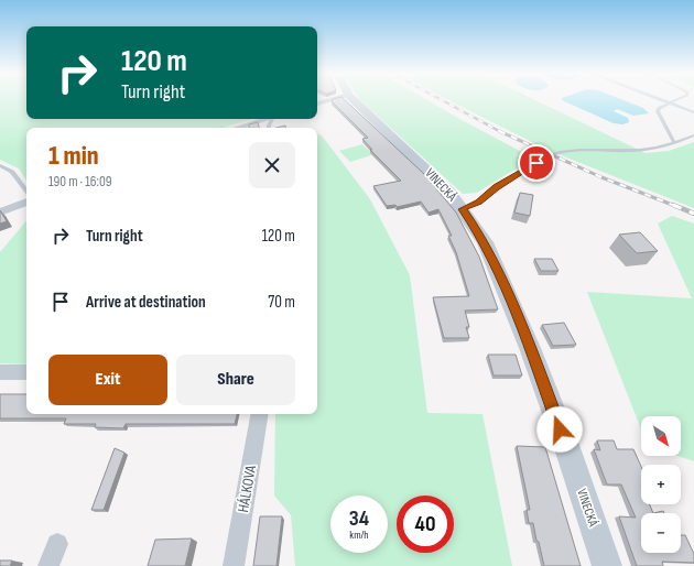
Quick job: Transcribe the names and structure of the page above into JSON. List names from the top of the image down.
{
  "streets": {
    "street": ["VINECKÁ", "HÁLKOVA"]
  },
  "north": "bottom right",
  "page": {
    "turn": ["120 m", "Turn right"],
    "heading": ["1 min", "190 m · 16:09"],
    "list": [
      {
        "name": "Turn right",
        "value": "120 m"
      },
      {
        "name": "Arrive at destination",
        "value": "70 m"
      }
    ],
    "buttons": ["Exit", "Share"],
    "map_buttons": ["+", "−"],
    "speed": "34 km/h",
    "limit": "40"
  }
}
